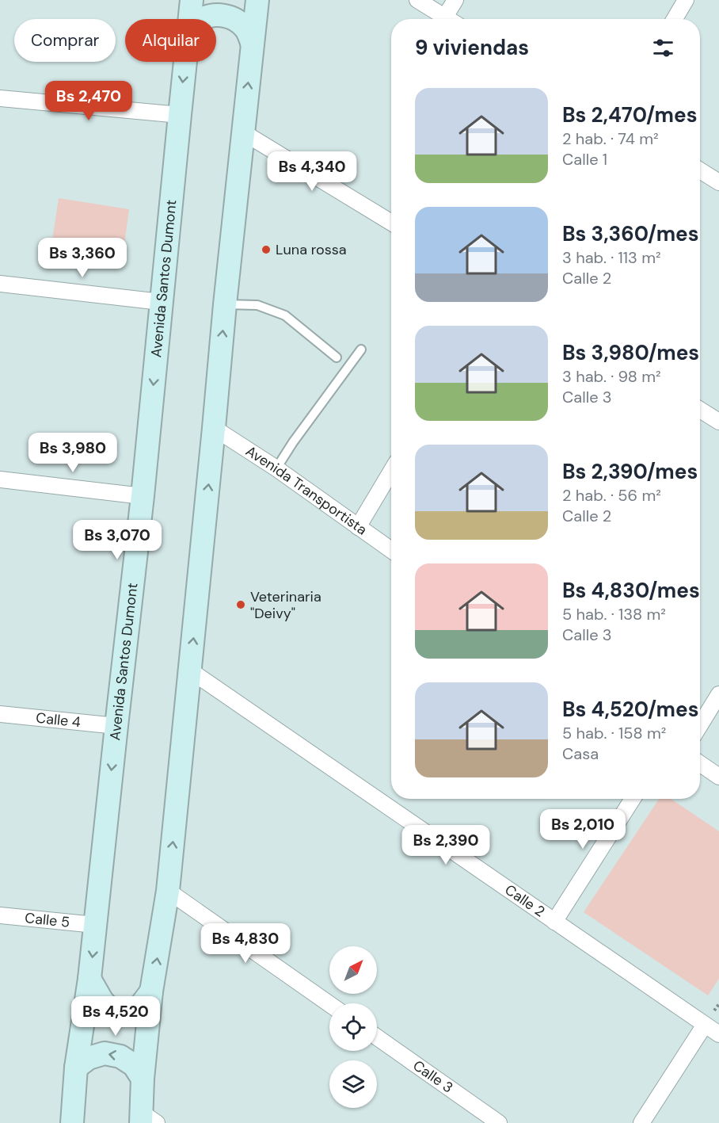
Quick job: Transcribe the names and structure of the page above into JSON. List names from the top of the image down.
{
  "streets": {
    "main road": ["Avenida Santos Dumont"],
    "street": [
      "Avenida Transportista",
      "Calle 4",
      "Calle 2",
      "Calle 5",
      "Calle 3"
    ]
  },
  "crossings": [
    ["Avenida Santos Dumont", "Calle 4"],
    ["Avenida Santos Dumont", "Calle 5"]
  ],
  "places": ["Luna rossa", "Veterinaria \"Deivy\""],
  "north": "top right",
  "page": {
    "chip": ["Comprar", "Alquilar"],
    "heading": "9 viviendas",
    "list": [
      {
        "name": "Bs 2,470/mes",
        "note": "2 hab. · 74 m² · Calle 1"
      },
      {
        "name": "Bs 3,360/mes",
        "note": "3 hab. · 113 m² · Calle 2"
      },
      {
        "name": "Bs 3,980/mes",
        "note": "3 hab. · 98 m² · Calle 3"
      },
      {
        "name": "Bs 2,390/mes",
        "note": "2 hab. · 56 m² · Calle 2"
      },
      {
        "name": "Bs 4,830/mes",
        "note": "5 hab. · 138 m² · Calle 3"
      },
      {
        "name": "Bs 4,520/mes",
        "note": "5 hab. · 158 m² · Casa"
      }
    ],
    "price": [
      "Bs 2,470",
      "Bs 4,340",
      "Bs 3,360",
      "Bs 3,980",
      "Bs 3,070",
      "Bs 2,010",
      "Bs 2,390",
      "Bs 4,830",
      "Bs 4,520"
    ]
  }
}
